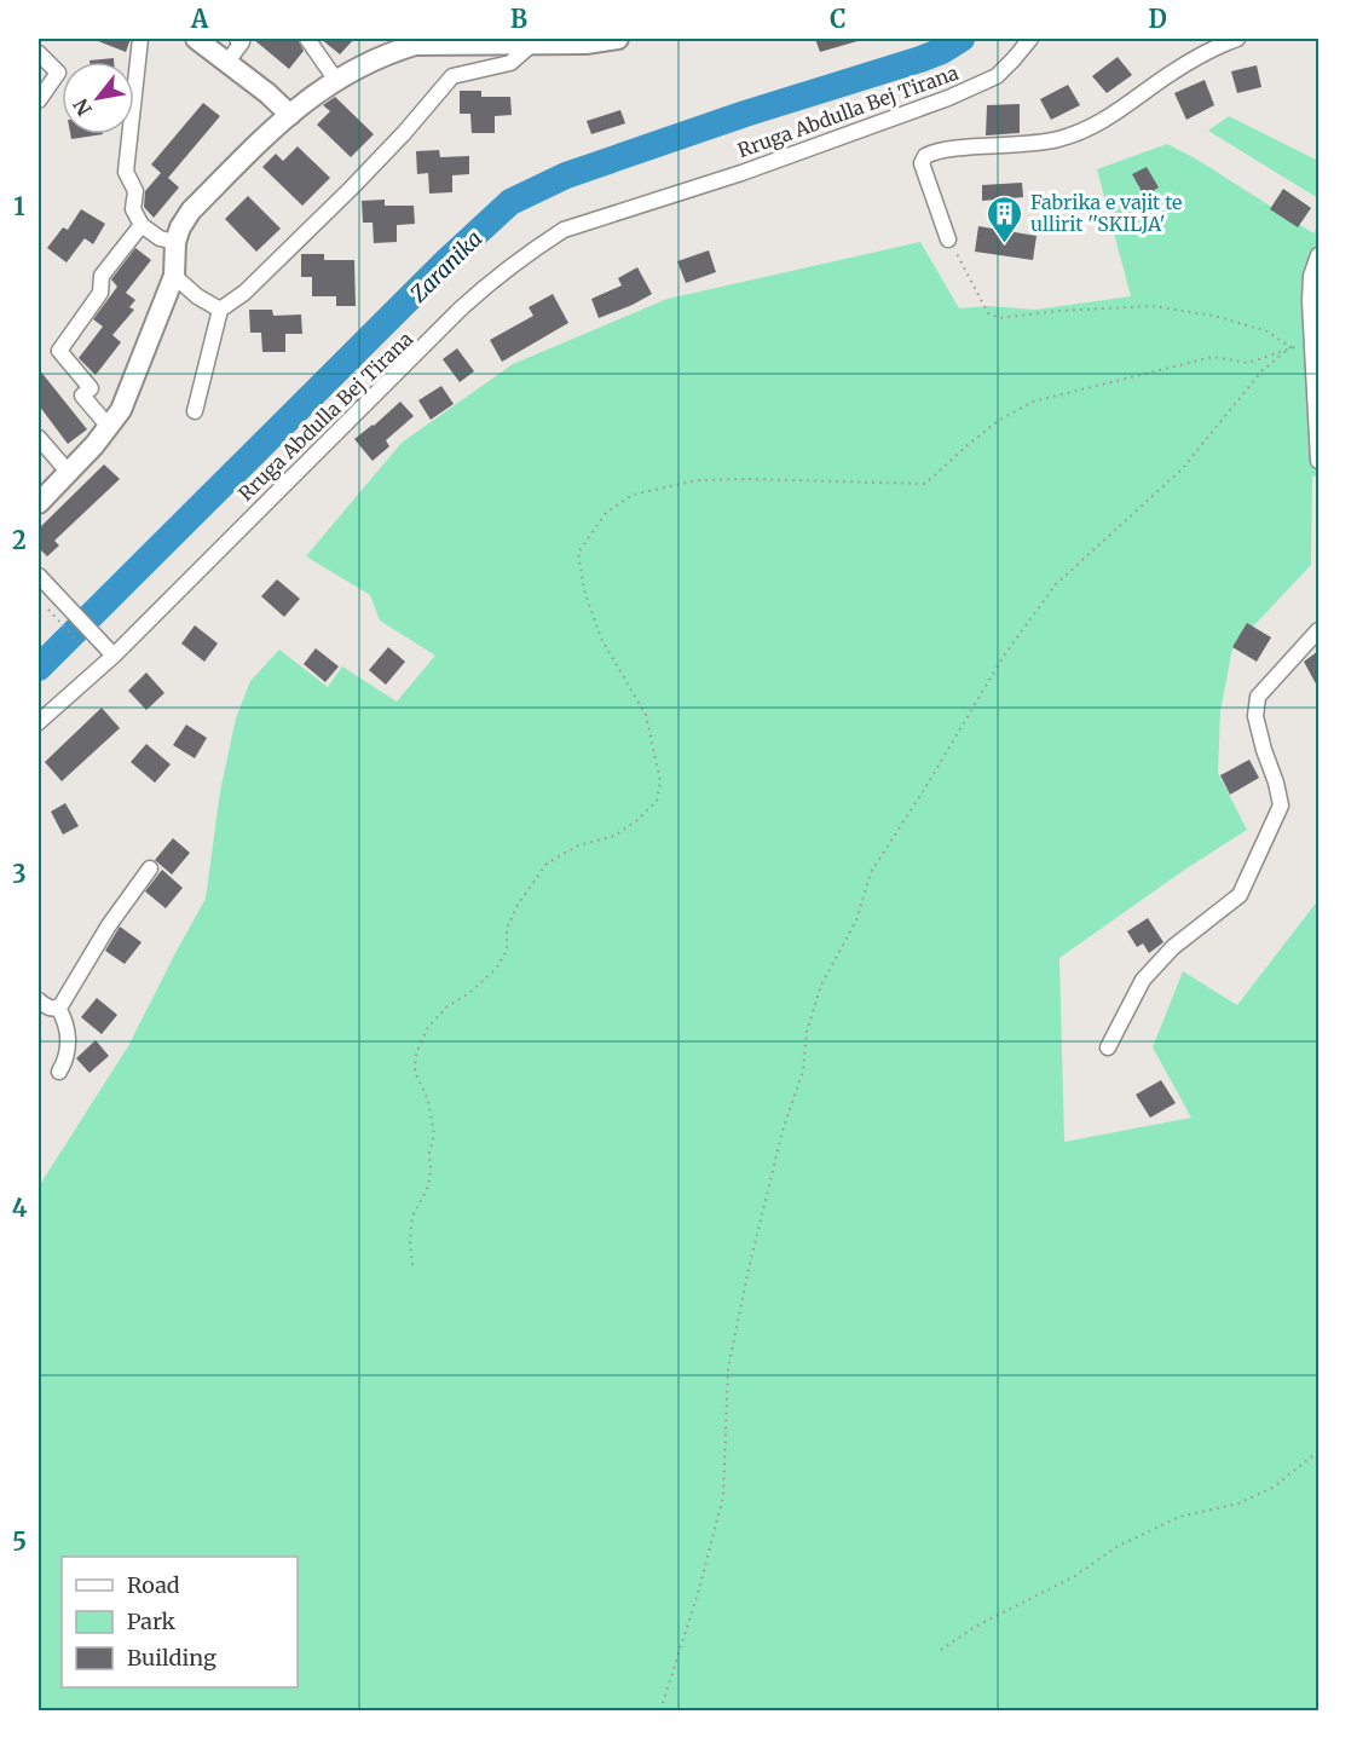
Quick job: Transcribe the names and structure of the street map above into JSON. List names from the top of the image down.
{
  "streets": {
    "street": ["Rruga Abdulla Bej Tirana"]
  },
  "water": ["Zaranika"],
  "places": {
    "building": ["Fabrika e vajit te ullirit ''SKILJA'"]
  },
  "legend": ["Road", "Park", "Building"],
  "north": "bottom left",
  "grid": {
    "columns": [
      "A",
      "B",
      "C",
      "D"
    ],
    "rows": [
      "1",
      "2",
      "3",
      "4",
      "5"
    ]
  }
}
